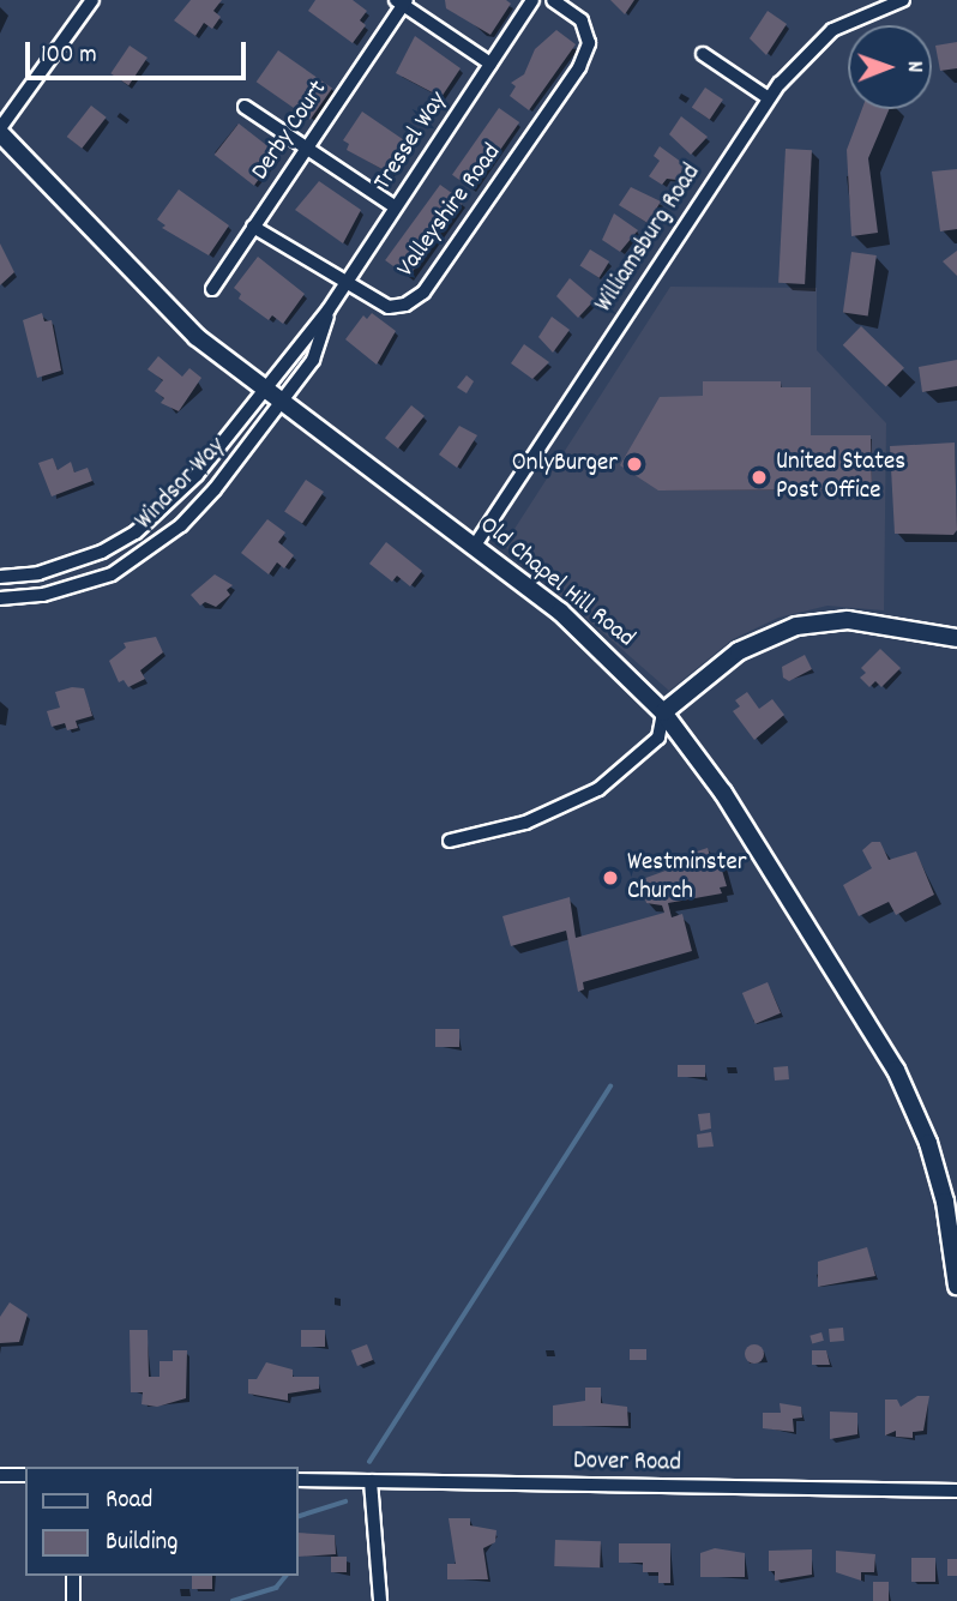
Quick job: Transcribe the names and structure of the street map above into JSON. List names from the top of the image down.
{
  "streets": {
    "street": [
      "Derby Court",
      "Tressel Way",
      "Valleyshire Road",
      "Williamsburg Road",
      "Windsor Way",
      "Old Chapel Hill Road",
      "Dover Road"
    ]
  },
  "crossings": [
    ["Derby Court", "Valleyshire Road"],
    ["Tressel Way", "Valleyshire Road"],
    ["Tressel Way", "Windsor Way"],
    ["Tressel Way", "Old Chapel Hill Road"],
    ["Williamsburg Road", "Old Chapel Hill Road"],
    ["Windsor Way", "Old Chapel Hill Road"]
  ],
  "places": ["OnlyBurger", "United States Post Office", "Westminster Church"],
  "legend": ["Road", "Building"],
  "scale_bar": "100 m",
  "north": "right"
}
